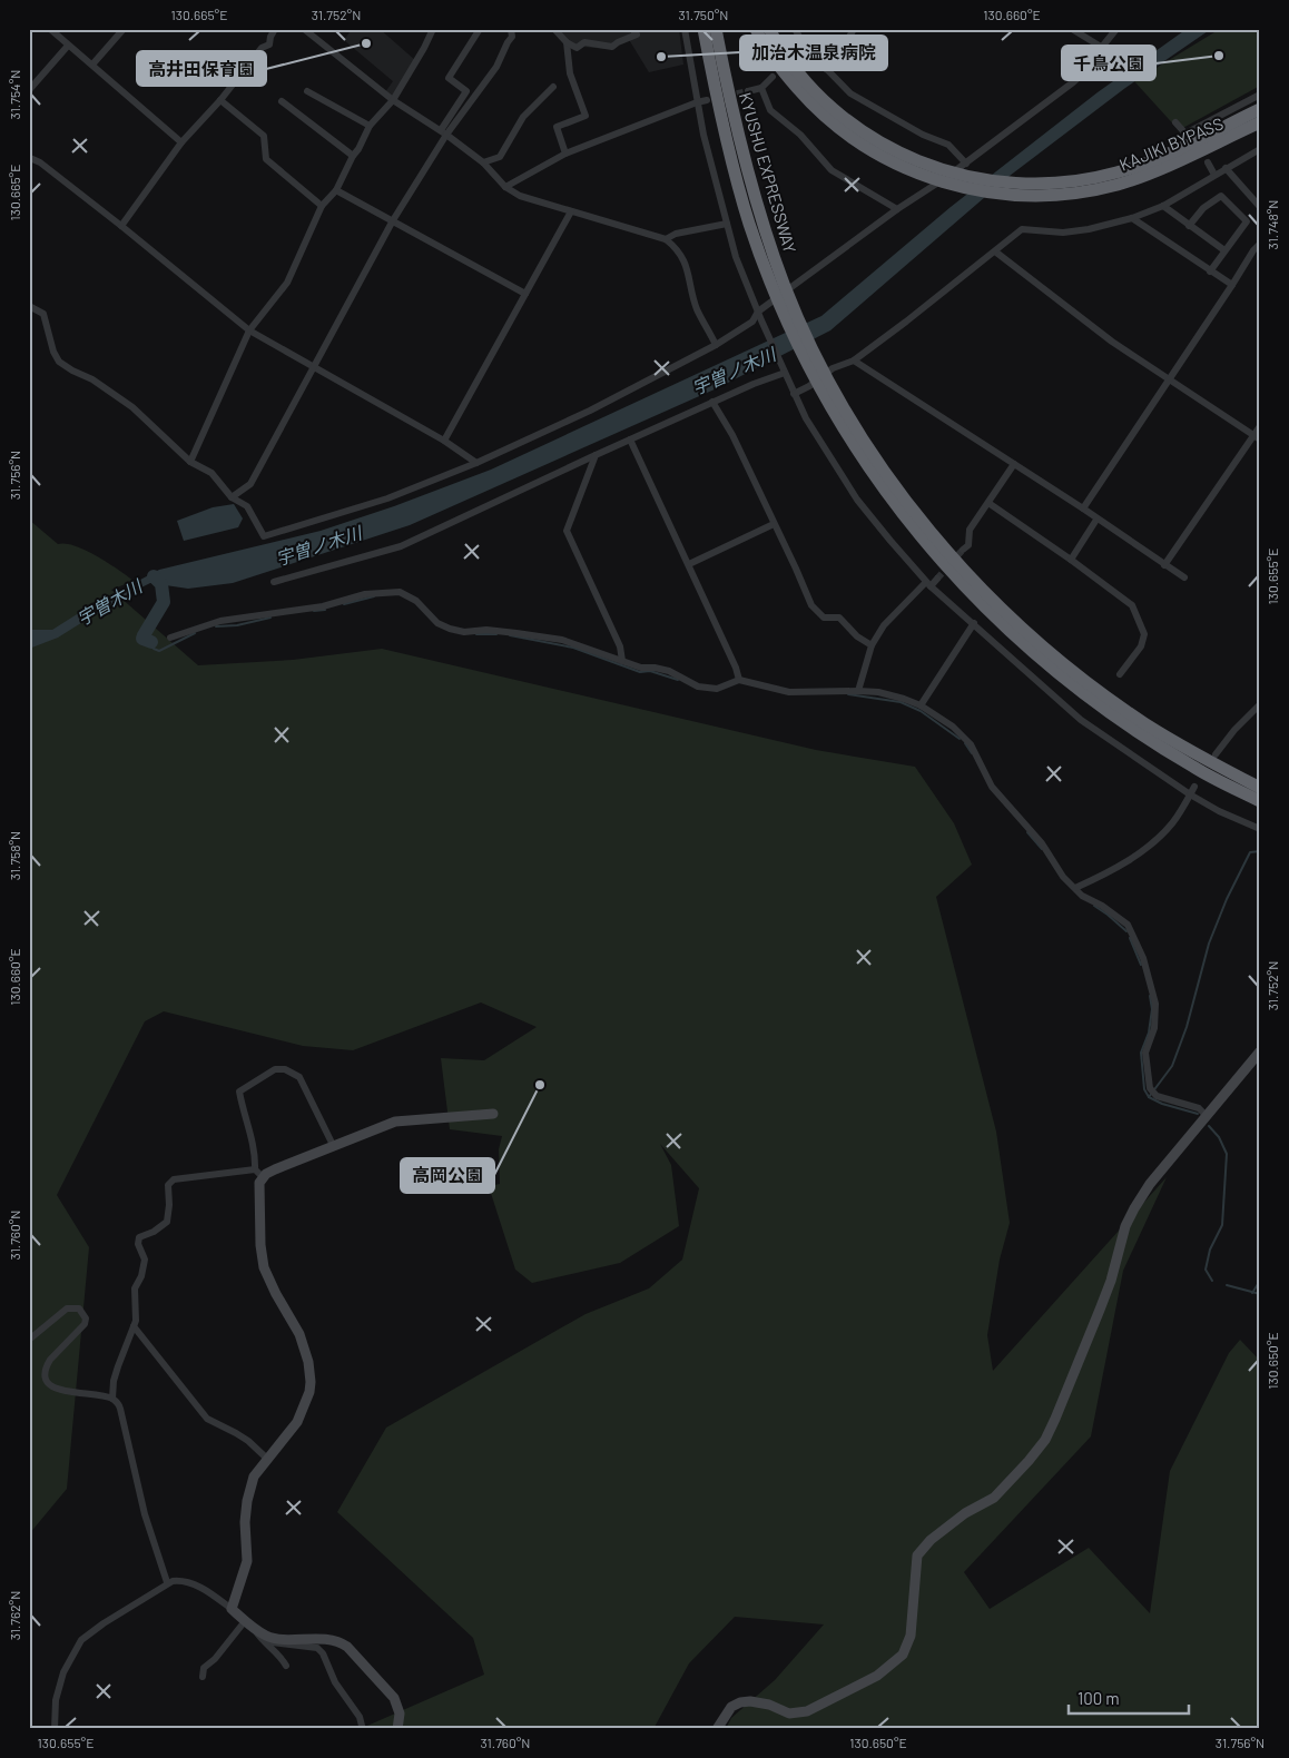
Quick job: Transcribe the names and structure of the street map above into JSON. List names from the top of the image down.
{
  "streets": {
    "highway": ["KAJIKI BYPASS", "KYUSHU EXPRESSWAY"]
  },
  "water": ["宇曽ノ木川", "宇曽木川"],
  "places": [
    "高井田保育園",
    "千鳥公園",
    "加治木温泉病院",
    "高岡公園"
  ],
  "scale_bar": "100 m",
  "coordinates": [
    "130.665°E",
    "31.752°N",
    "31.750°N",
    "130.660°E",
    "31.754°N",
    "31.748°N",
    "31.756°N",
    "130.655°E",
    "31.758°N",
    "31.760°N",
    "130.650°E",
    "31.762°N"
  ]
}
